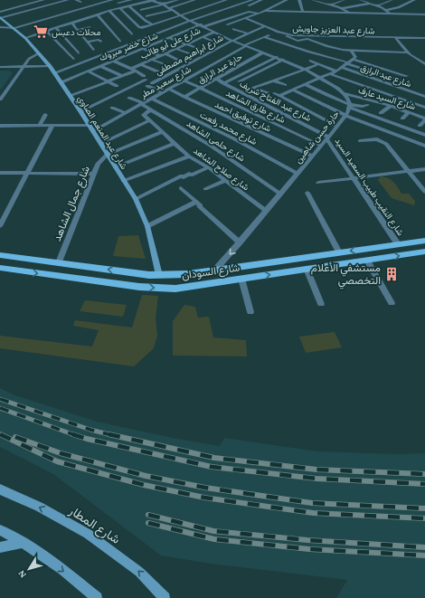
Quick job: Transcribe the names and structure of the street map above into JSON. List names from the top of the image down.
{
  "streets": {
    "main road": ["شارع السودان"],
    "street": [
      "شارع عبد العزيز جاويش",
      "شارع على أبو طالب",
      "شارع خضر مبروك",
      "شارع ابراهيم مصطفى",
      "حارة عبد الرازق",
      "شارع عبد الرازق",
      "شارع سعيد مطر",
      "شارع السيد عارف",
      "شارع عبد الفتاح شريف",
      "شارع طارق الشاهد",
      "شارع توفيق احمد",
      "شارع محمد رفعت",
      "شارع عبد المنعم الصاوي",
      "حارة حسن شاهين",
      "شارع حلمى الشاهد",
      "شارع صلاح الشاهد",
      "شارع النقيب طبيب السعيد السيد",
      "شارع جمال الشاهد",
      "شارع المطار"
    ]
  },
  "crossings": [
    ["شارع عبد العزيز جاويش", "شارع ابراهيم مصطفى"],
    ["شارع عبد العزيز جاويش", "شارع سعيد مطر"],
    ["شارع على أبو طالب", "شارع عبد المنعم الصاوي"],
    ["شارع على أبو طالب", "حارة حسن شاهين"],
    ["شارع خضر مبروك", "شارع عبد المنعم الصاوي"],
    ["شارع خضر مبروك", "حارة حسن شاهين"],
    ["شارع ابراهيم مصطفى", "حارة حسن شاهين"],
    ["حارة عبد الرازق", "شارع عبد الفتاح شريف"],
    ["حارة عبد الرازق", "شارع طارق الشاهد"],
    ["حارة عبد الرازق", "شارع توفيق احمد"],
    ["حارة عبد الرازق", "حارة حسن شاهين"],
    ["شارع سعيد مطر", "شارع طارق الشاهد"],
    ["شارع سعيد مطر", "شارع توفيق احمد"],
    ["شارع سعيد مطر", "شارع محمد رفعت"],
    ["شارع سعيد مطر", "شارع عبد المنعم الصاوي"],
    ["شارع سعيد مطر", "حارة حسن شاهين"],
    ["شارع سعيد مطر", "شارع حلمى الشاهد"],
    ["شارع السيد عارف", "حارة حسن شاهين"],
    ["شارع عبد الفتاح شريف", "حارة حسن شاهين"],
    ["شارع عبد الفتاح شريف", "شارع النقيب طبيب السعيد السيد"],
    ["شارع طارق الشاهد", "حارة حسن شاهين"],
    ["شارع توفيق احمد", "حارة حسن شاهين"],
    ["شارع محمد رفعت", "حارة حسن شاهين"],
    ["شارع عبد المنعم الصاوي", "شارع جمال الشاهد"],
    ["شارع عبد المنعم الصاوي", "شارع السودان"],
    ["حارة حسن شاهين", "شارع حلمى الشاهد"],
    ["حارة حسن شاهين", "شارع صلاح الشاهد"],
    ["حارة حسن شاهين", "شارع النقيب طبيب السعيد السيد"],
    ["حارة حسن شاهين", "شارع السودان"],
    ["شارع النقيب طبيب السعيد السيد", "شارع السودان"],
    ["شارع جمال الشاهد", "شارع السودان"]
  ],
  "places": {
    "supermarket": ["محلات دعبس"],
    "building": ["مستشفي الأعلام التخصصي"]
  },
  "north": "bottom left"
}
